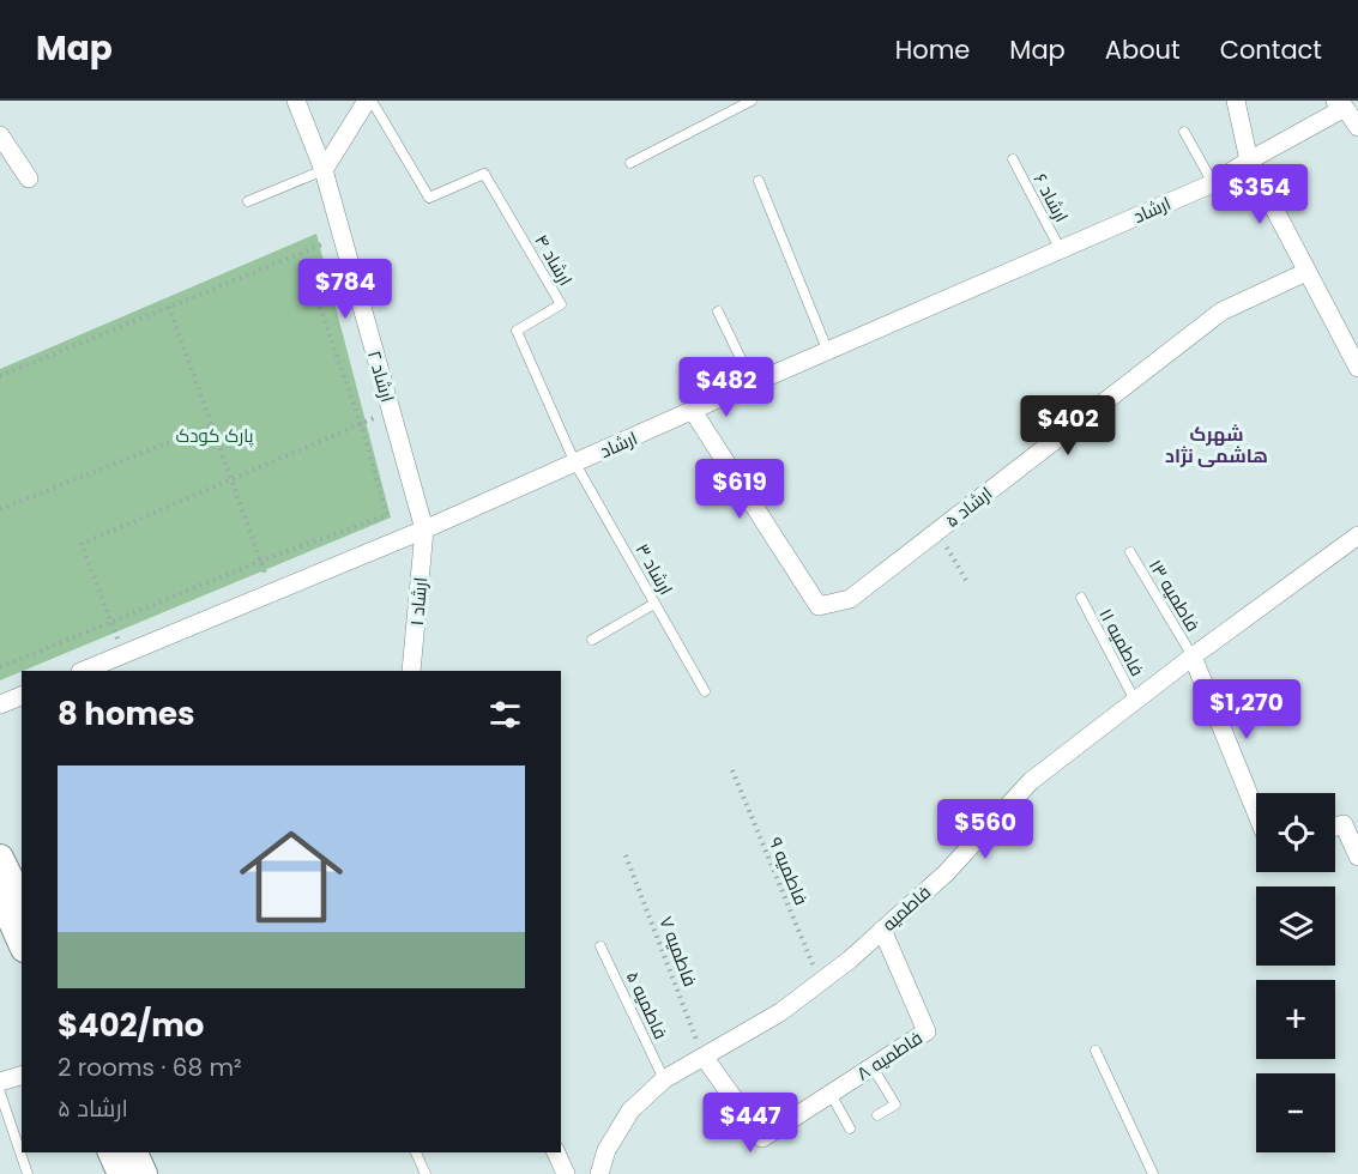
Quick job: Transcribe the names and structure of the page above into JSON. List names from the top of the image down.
{
  "streets": {
    "street": [
      "ارشاد",
      "ارشاد ۲",
      "ارشاد ۵",
      "ارشاد ۱",
      "فاطمیه",
      "فاطمیه ۸"
    ],
    "lane": [
      "ارشاد ۶",
      "ارشاد ۴",
      "ارشاد ۳",
      "فاطمیه ۱۳",
      "فاطمیه ۱۱",
      "فاطمیه ۵"
    ],
    "path": ["فاطمیه ۹", "فاطمیه ۷"]
  },
  "crossings": [
    ["ارشاد ۶", "ارشاد"],
    ["ارشاد", "ارشاد ۴"],
    ["ارشاد", "ارشاد ۲"],
    ["ارشاد", "ارشاد ۵"],
    ["ارشاد", "ارشاد ۳"],
    ["ارشاد", "ارشاد ۱"],
    ["ارشاد ۴", "ارشاد ۳"],
    ["ارشاد ۲", "ارشاد ۱"],
    ["فاطمیه ۱۳", "فاطمیه"],
    ["فاطمیه ۱۱", "فاطمیه"],
    ["فاطمیه ۹", "فاطمیه"],
    ["فاطمیه", "فاطمیه ۷"],
    ["فاطمیه", "فاطمیه ۵"],
    ["فاطمیه", "فاطمیه ۸"],
    ["فاطمیه ۷", "فاطمیه ۸"]
  ],
  "districts": ["شهرک هاشمی نژاد"],
  "parks": ["پارک کودک"],
  "page": {
    "header": "Map",
    "nav": [
      "Home",
      "Map",
      "About",
      "Contact"
    ],
    "price": [
      "$354",
      "$784",
      "$482",
      "$402",
      "$619",
      "$1,270",
      "$560",
      "$447"
    ],
    "heading": "8 homes",
    "list": [
      {
        "name": "$402/mo",
        "note": "2 rooms · 68 m² · ارشاد ۵"
      }
    ],
    "map_buttons": ["+", "−"]
  }
}
